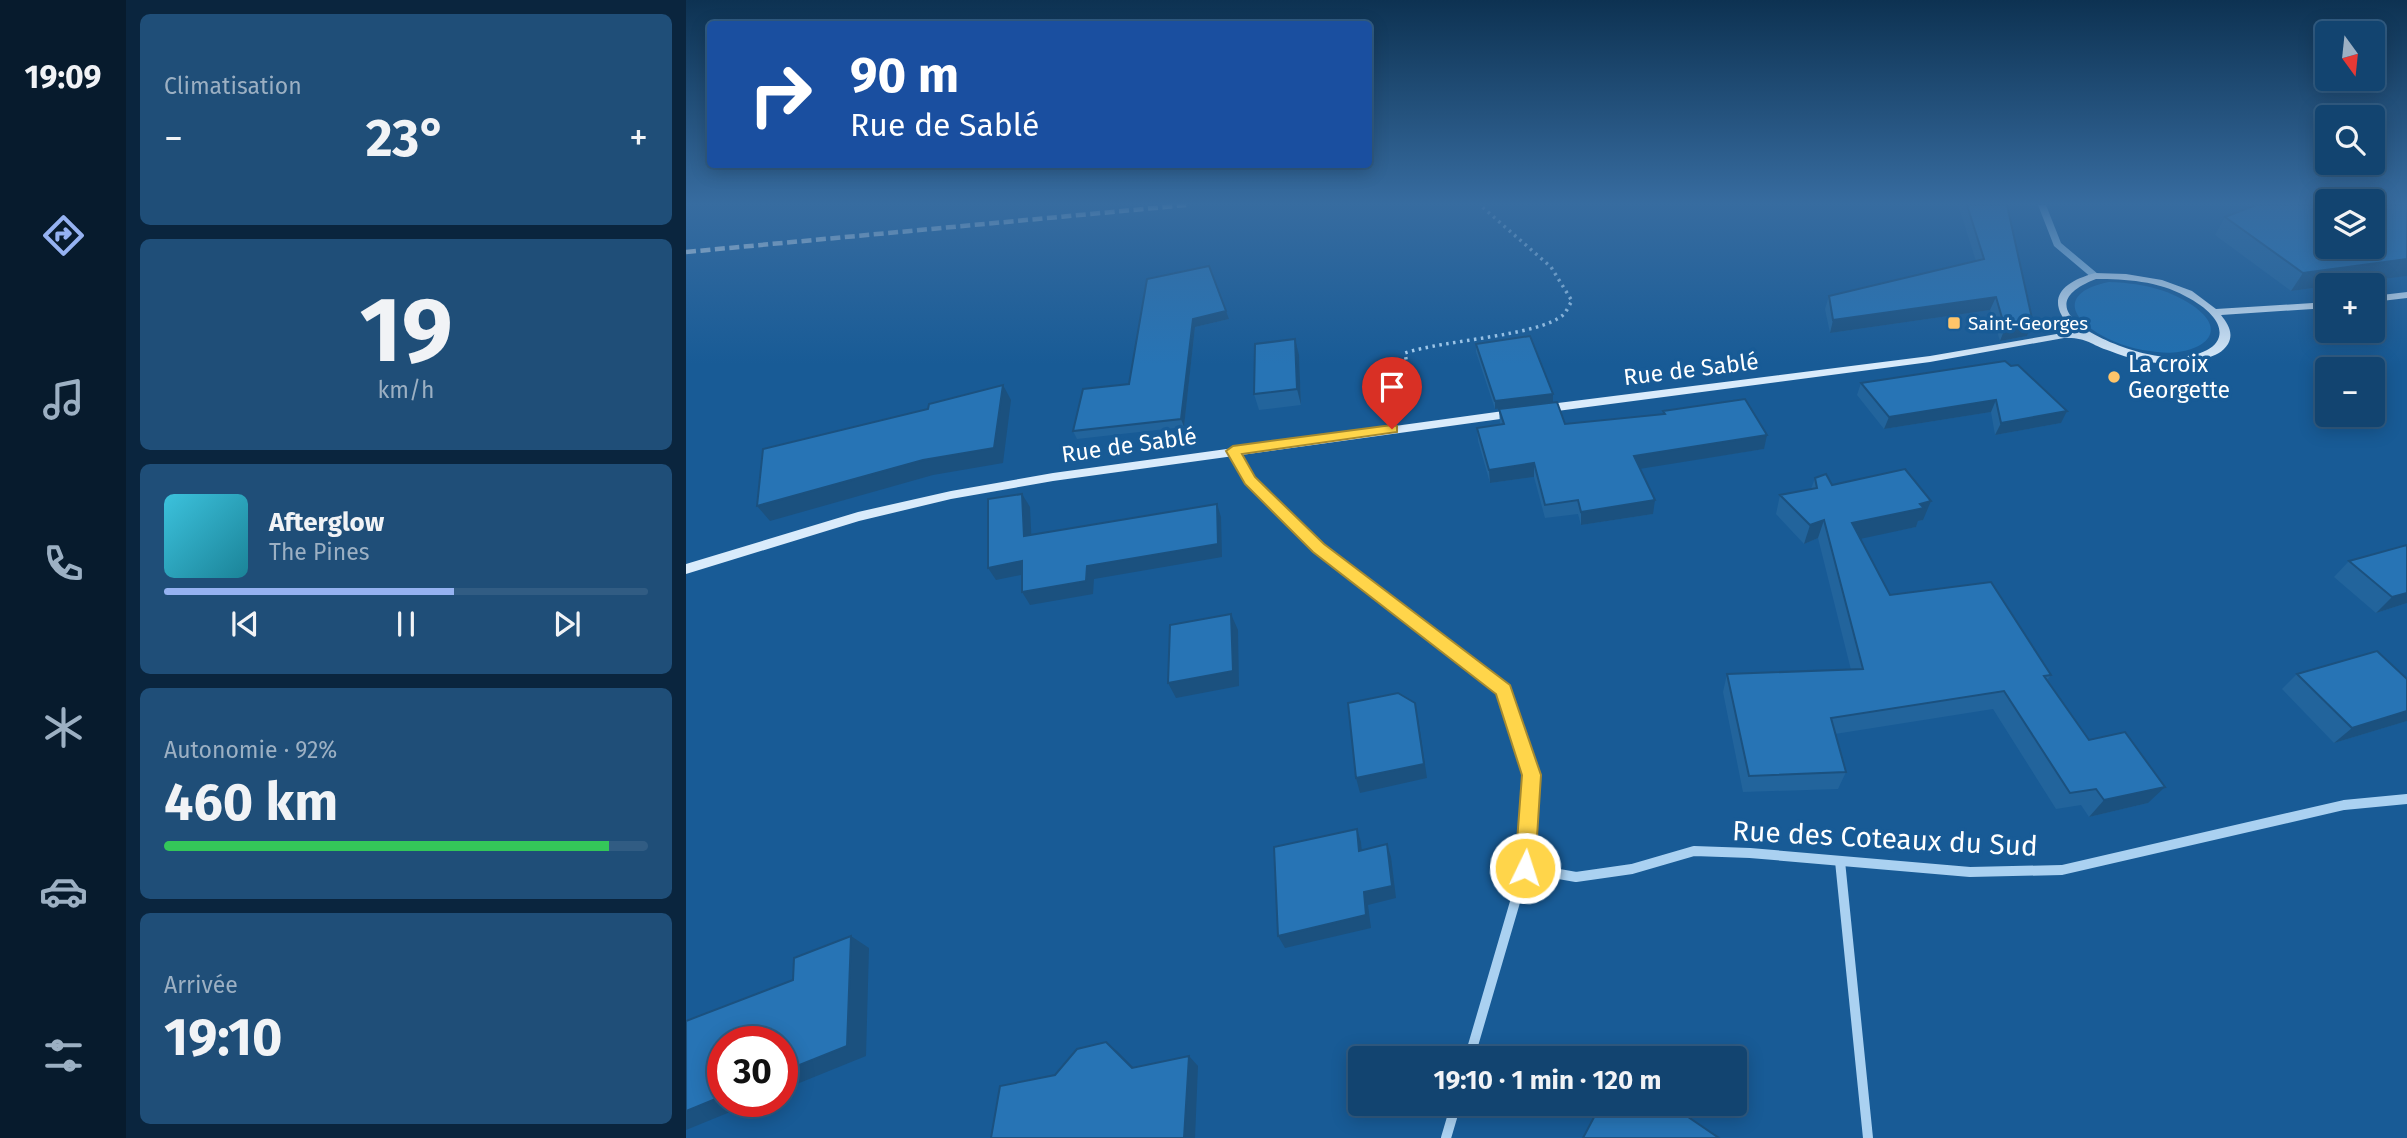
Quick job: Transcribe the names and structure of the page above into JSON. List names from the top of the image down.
{
  "streets": {
    "main road": ["Rue de Sablé"],
    "street": ["Rue des Coteaux du Sud"]
  },
  "places": {
    "transit": ["Saint-Georges"],
    "other": ["La croix Georgette"]
  },
  "north": "bottom",
  "page": {
    "tabs": "19:09",
    "tile": [
      "Climatisation",
      ["19", "km/h"],
      ["Autonomie · 92%", "460 km"],
      ["Arrivée", "19:10"]
    ],
    "map_buttons": ["+", "−"],
    "turn": ["90 m", "Rue de Sablé"],
    "heat": ["−", "23°", "+"],
    "song": ["Afterglow", "The Pines"],
    "limit": "30",
    "trip": "19:10 · 1 min · 120 m"
  }
}
